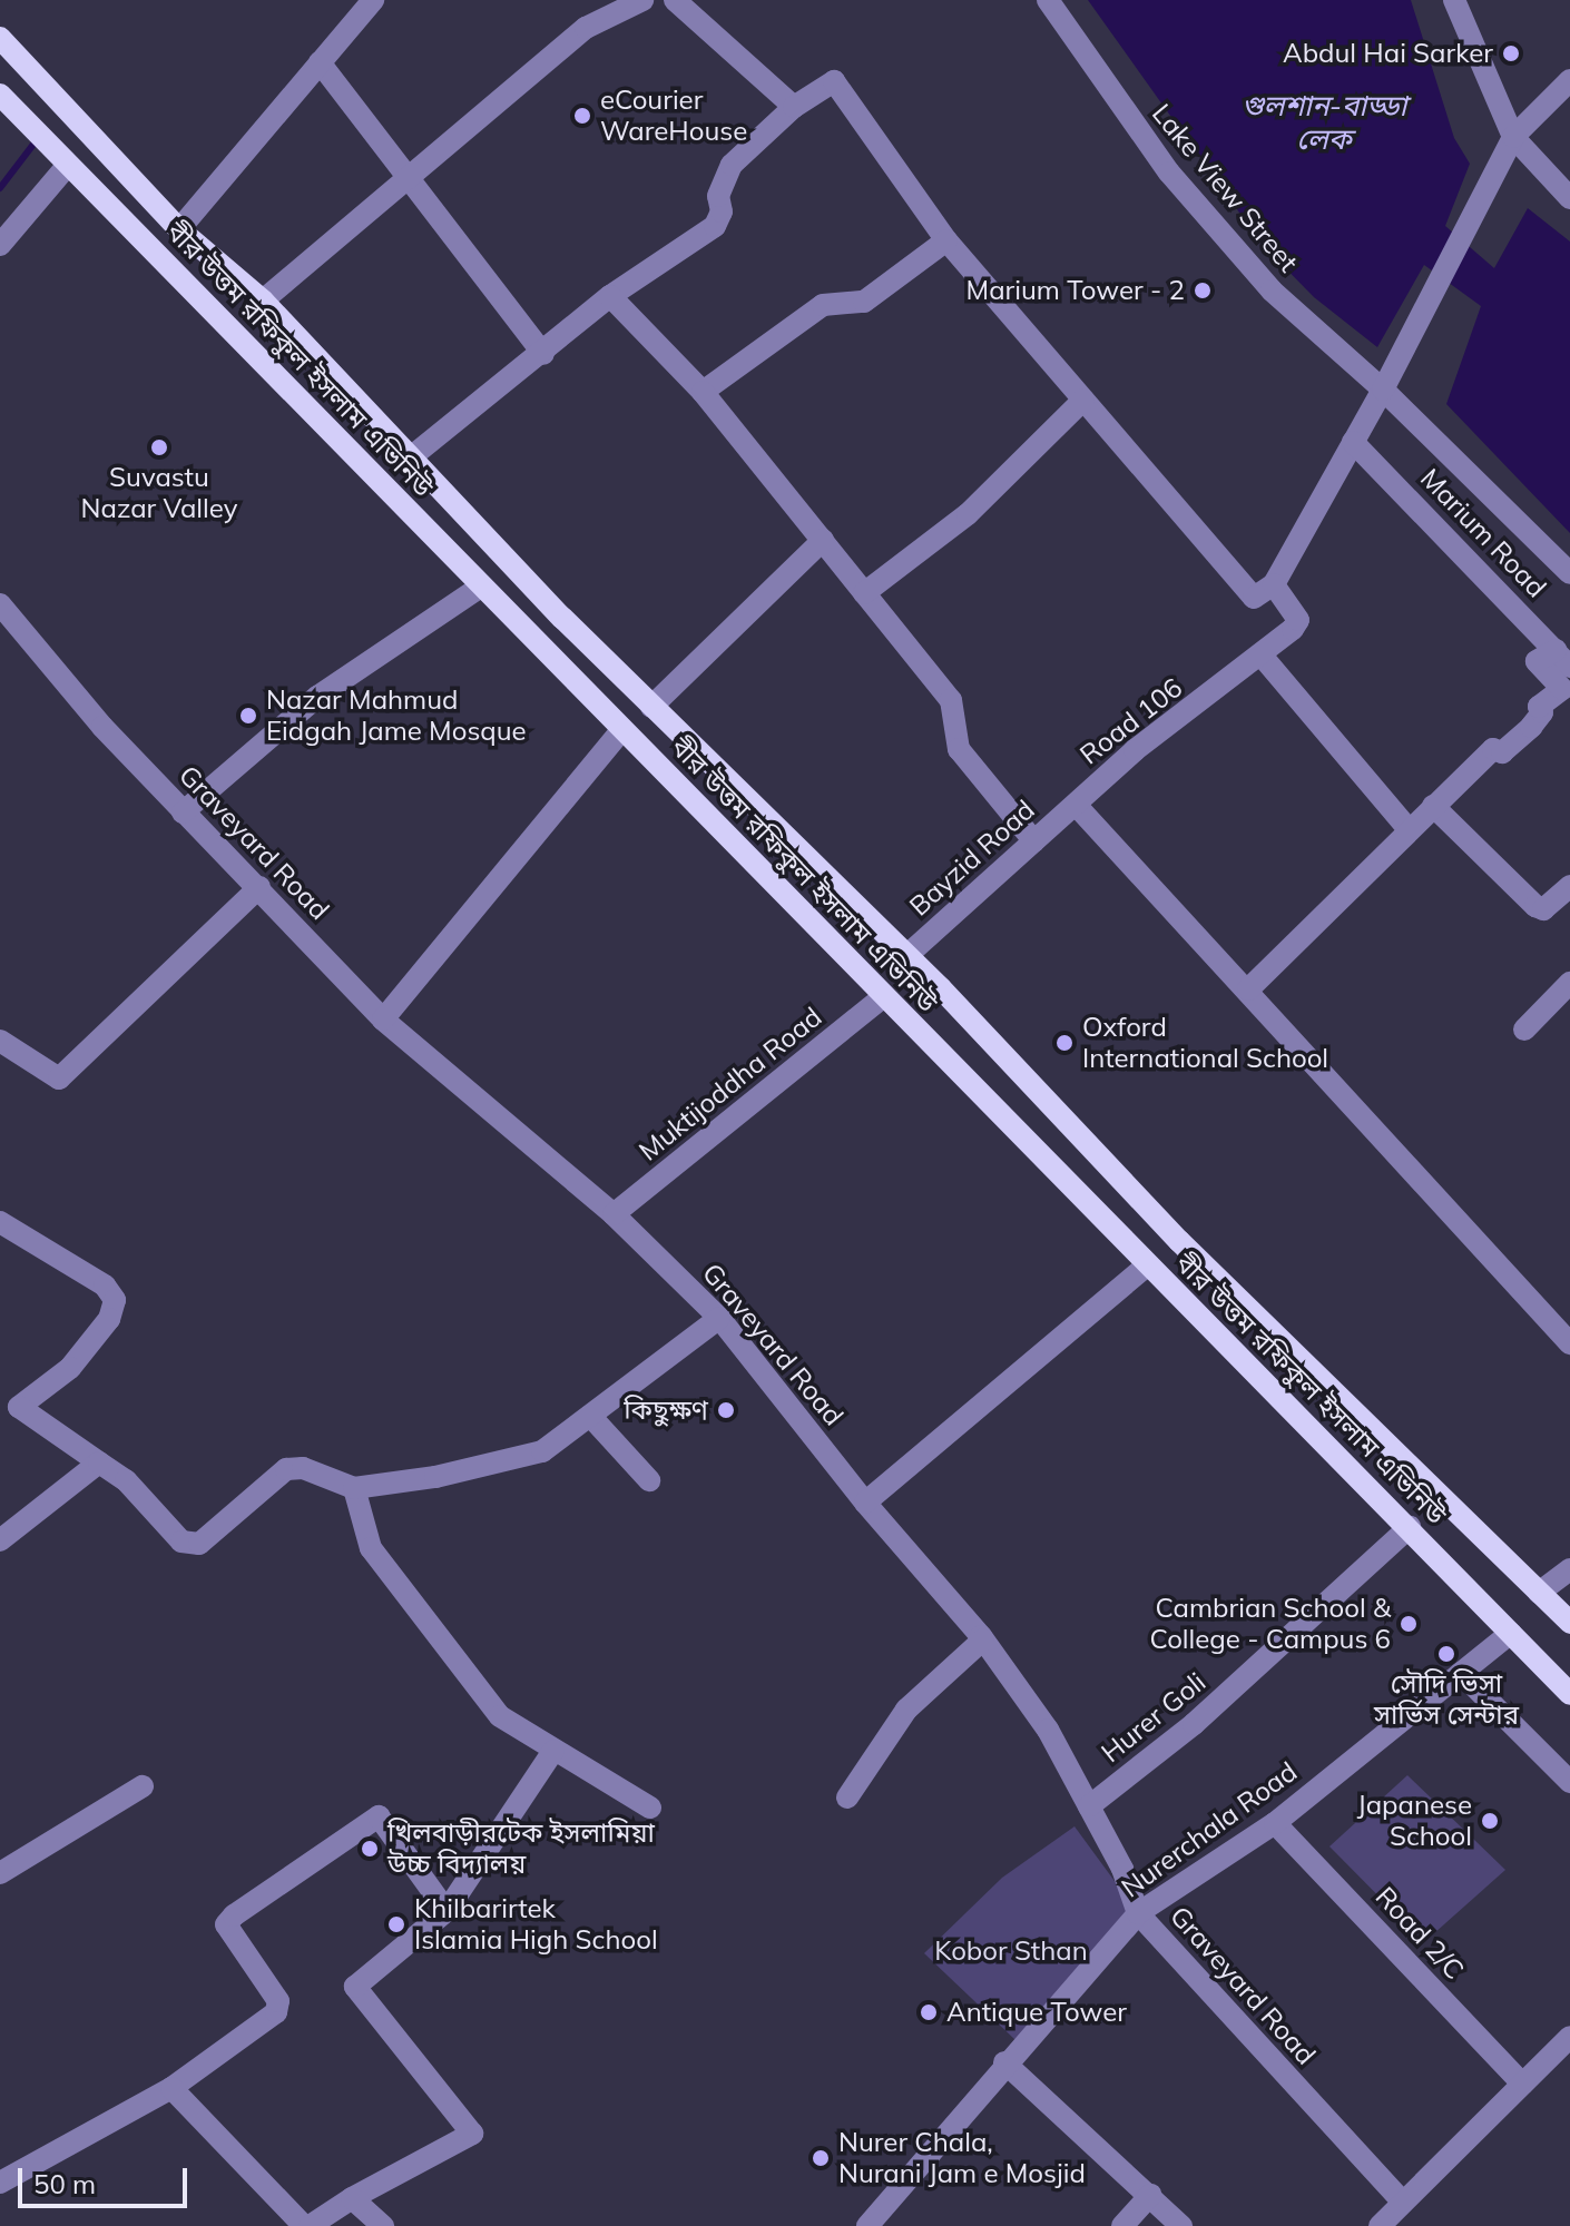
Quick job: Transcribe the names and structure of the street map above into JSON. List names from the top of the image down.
{
  "streets": {
    "main road": ["বীর উত্তম রফিকুল ইসলাম এভিনিউ"],
    "street": [
      "Lake View Street",
      "Marium Road",
      "Road 106",
      "Graveyard Road",
      "Bayzid Road",
      "Muktijoddha Road",
      "Hurer Goli",
      "Nurerchala Road",
      "Road 2/C"
    ]
  },
  "crossings": [
    ["বীর উত্তম রফিকুল ইসলাম এভিনিউ", "Bayzid Road"],
    ["বীর উত্তম রফিকুল ইসলাম এভিনিউ", "Muktijoddha Road"],
    ["বীর উত্তম রফিকুল ইসলাম এভিনিউ", "Hurer Goli"],
    ["বীর উত্তম রফিকুল ইসলাম এভিনিউ", "Nurerchala Road"],
    ["Road 106", "Bayzid Road"],
    ["Graveyard Road", "Muktijoddha Road"],
    ["Graveyard Road", "Hurer Goli"],
    ["Graveyard Road", "Nurerchala Road"],
    ["Nurerchala Road", "Road 2/C"]
  ],
  "water": ["গুলশান-বাড্ডা লেক"],
  "parks": ["Kobor Sthan"],
  "places": [
    "Abdul Hai Sarker",
    "eCourier WareHouse",
    "Marium Tower - 2",
    "Suvastu Nazar Valley",
    "Nazar Mahmud Eidgah Jame Mosque",
    "Oxford International School",
    "কিছুক্ষণ",
    "Cambrian School & College - Campus 6",
    "সৌদি ভিসা সার্ভিস সেন্টার",
    "Japanese School",
    "খিলবাড়ীরটেক ইসলামিয়া উচ্চ বিদ্যালয়",
    "Khilbarirtek Islamia High School",
    "Antique Tower",
    "Nurer Chala, Nurani Jam e Mosjid"
  ],
  "scale_bar": "50 m"
}
